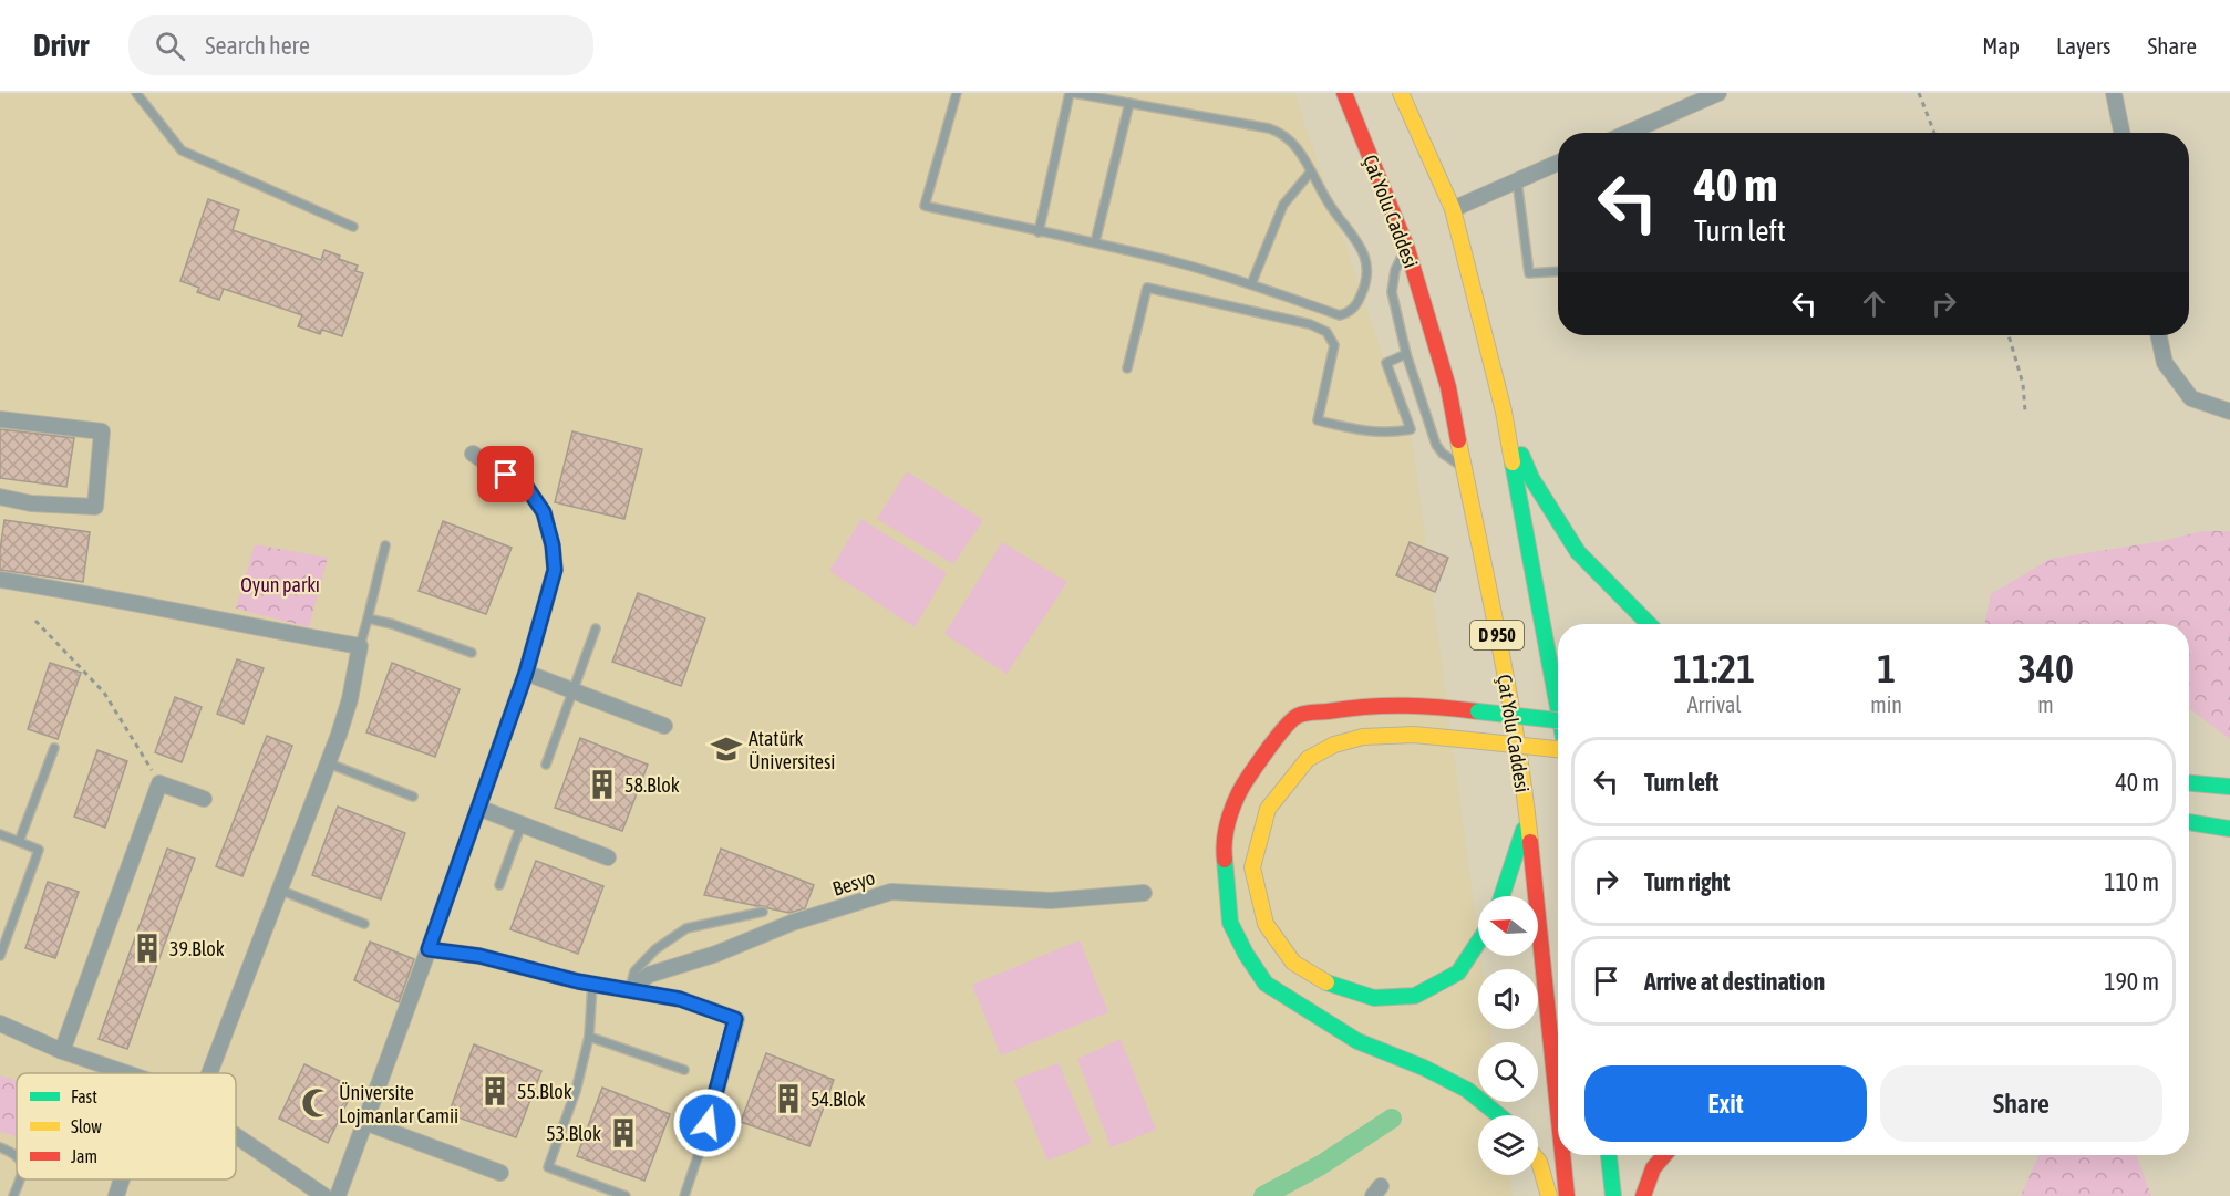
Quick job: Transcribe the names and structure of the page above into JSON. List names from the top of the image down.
{
  "streets": {
    "main road": ["Çat Yolu Caddesi", "D 950"],
    "street": ["Besyo"]
  },
  "parks": ["Oyun parkı"],
  "places": {
    "school or university": ["Atatürk Üniversitesi"],
    "building": [
      "58.Blok",
      "39.Blok",
      "55.Blok",
      "54.Blok",
      "53.Blok"
    ],
    "mosque": ["Üniversite Lojmanlar Camii"]
  },
  "legend": ["Fast", "Slow", "Jam"],
  "north": "left",
  "page": {
    "header": "Drivr",
    "search": "Search here",
    "nav": ["Map", "Layers", "Share"],
    "turn": ["40 m", "Turn left"],
    "eta": [
      "11:21",
      "Arrival",
      "1",
      "min",
      "340",
      "m"
    ],
    "list": [
      {
        "name": "Turn left",
        "value": "40 m"
      },
      {
        "name": "Turn right",
        "value": "110 m"
      },
      {
        "name": "Arrive at destination",
        "value": "190 m"
      }
    ],
    "buttons": ["Exit", "Share"]
  }
}
